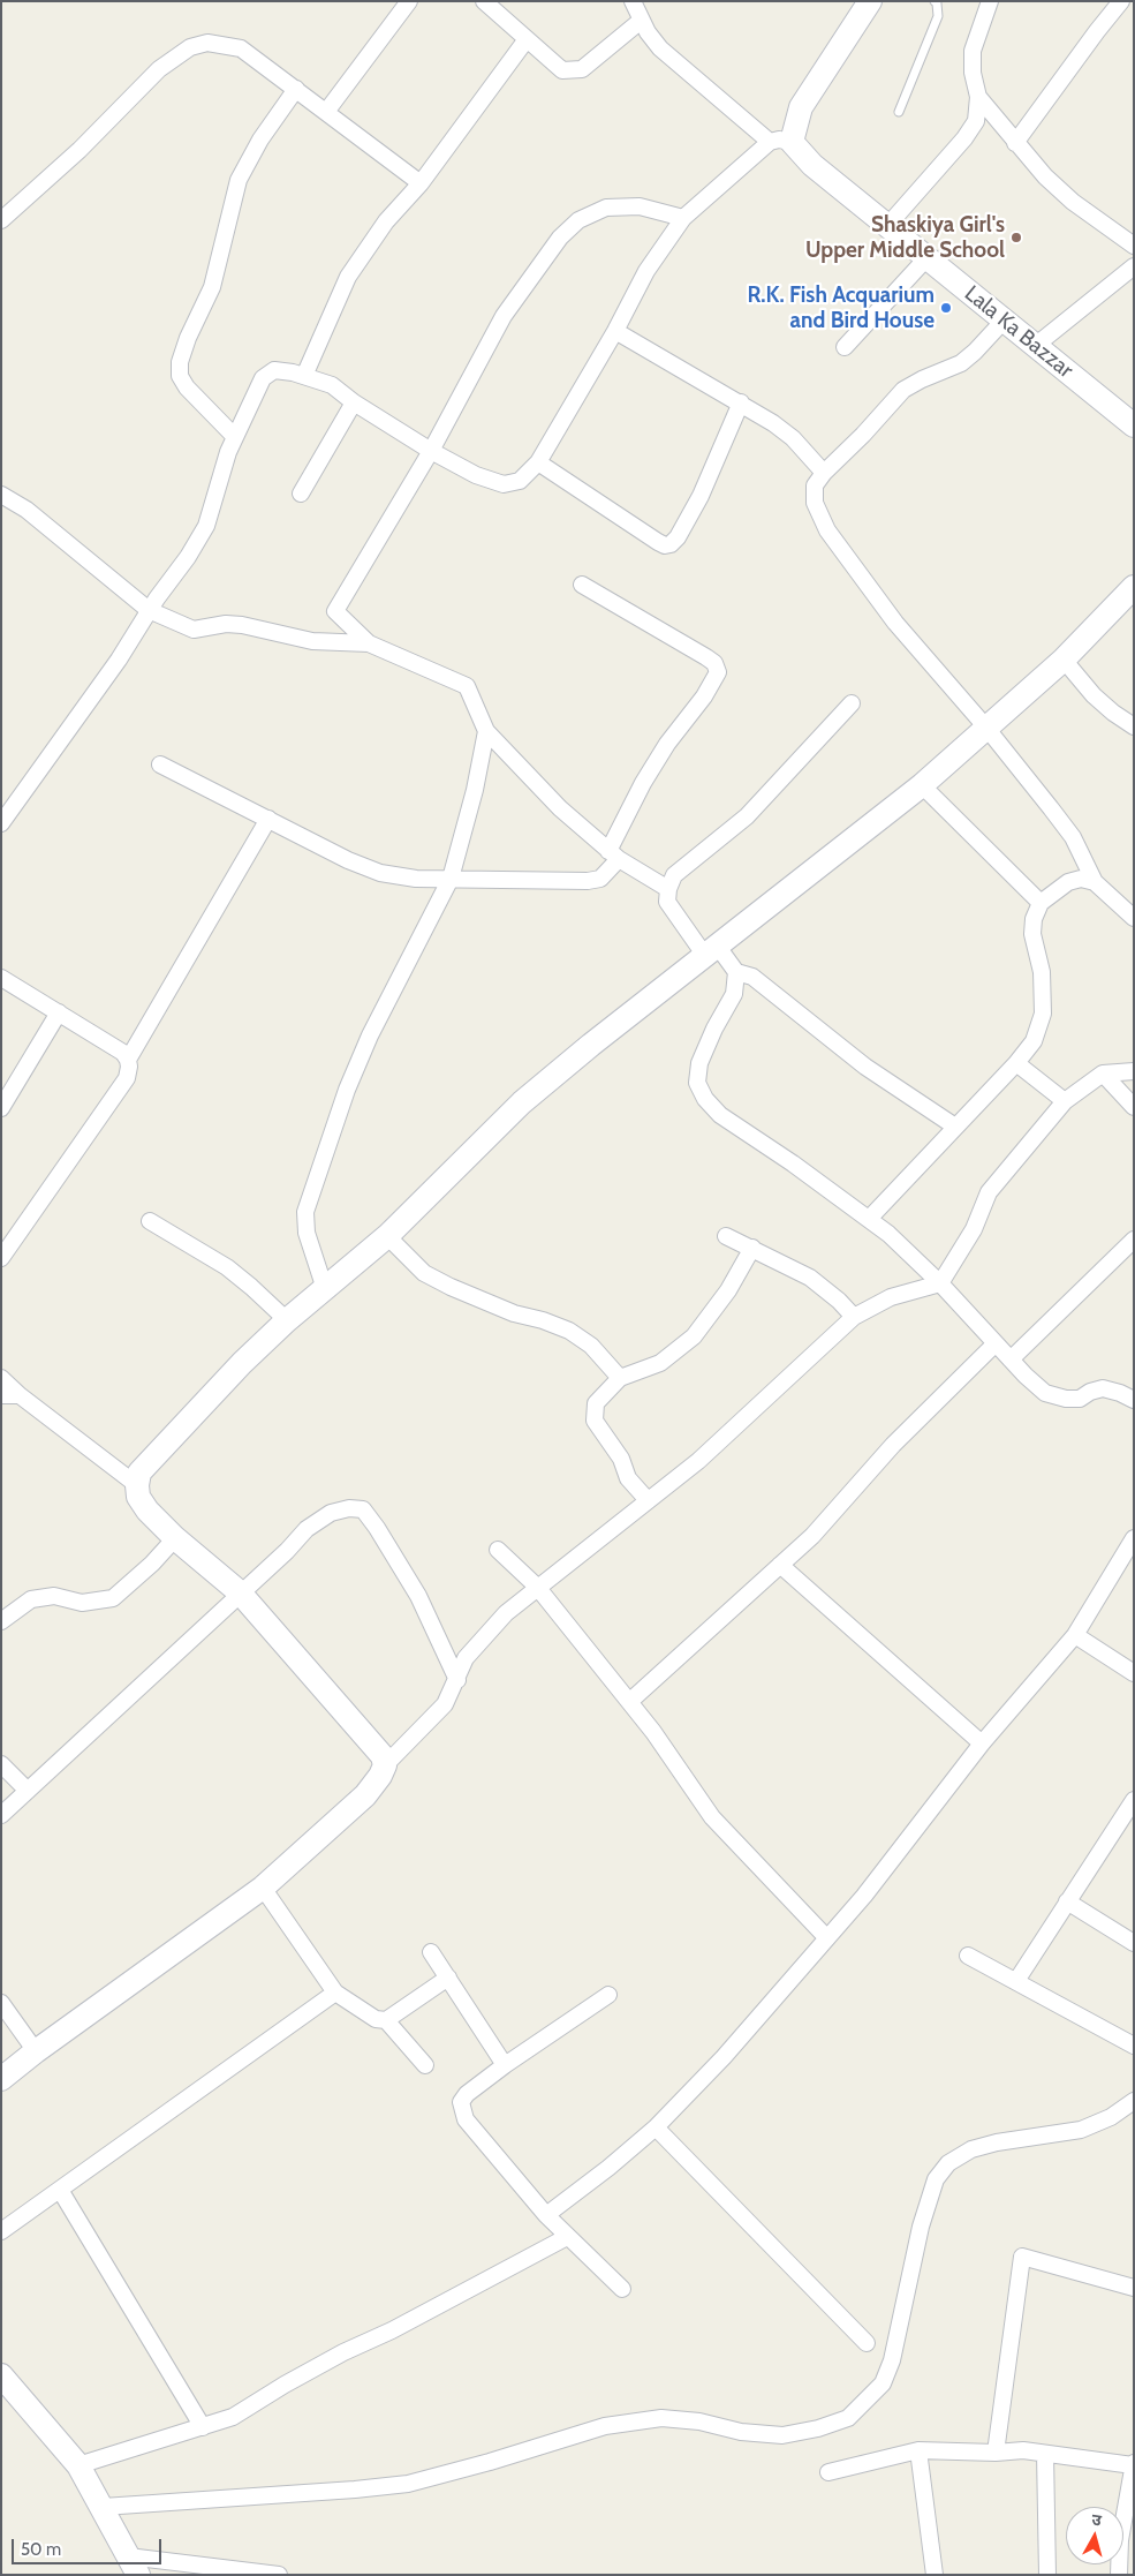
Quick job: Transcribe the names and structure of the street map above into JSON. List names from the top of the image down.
{
  "streets": {
    "street": ["Lala Ka Bazzar"]
  },
  "places": ["Shaskiya Girl's Upper Middle School", "R.K. Fish Acquarium and Bird House"],
  "scale_bar": "50 m",
  "north": "top"
}
